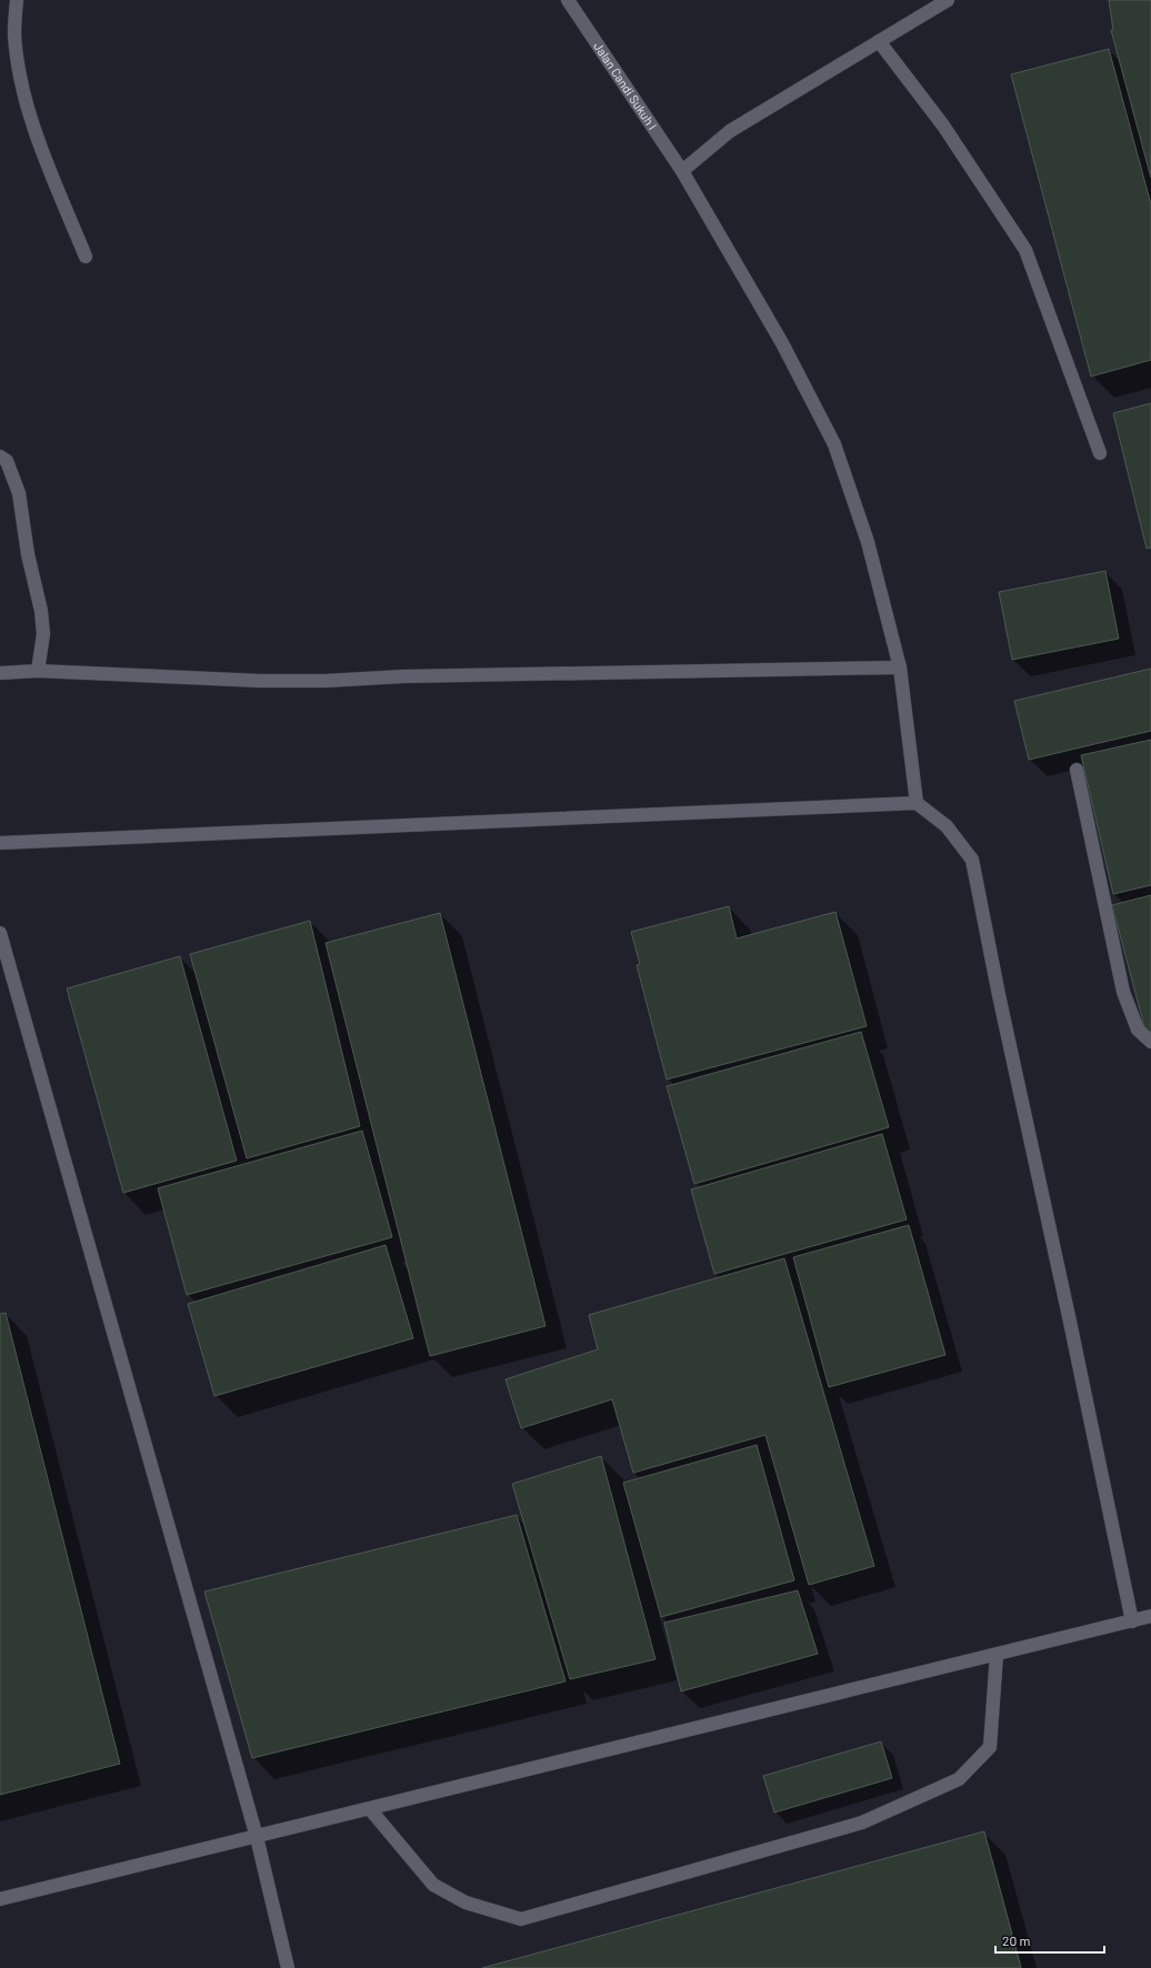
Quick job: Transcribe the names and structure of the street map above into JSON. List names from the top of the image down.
{
  "streets": {
    "street": ["Jalan Candi Sukuh I"]
  },
  "scale_bar": "20 m"
}
